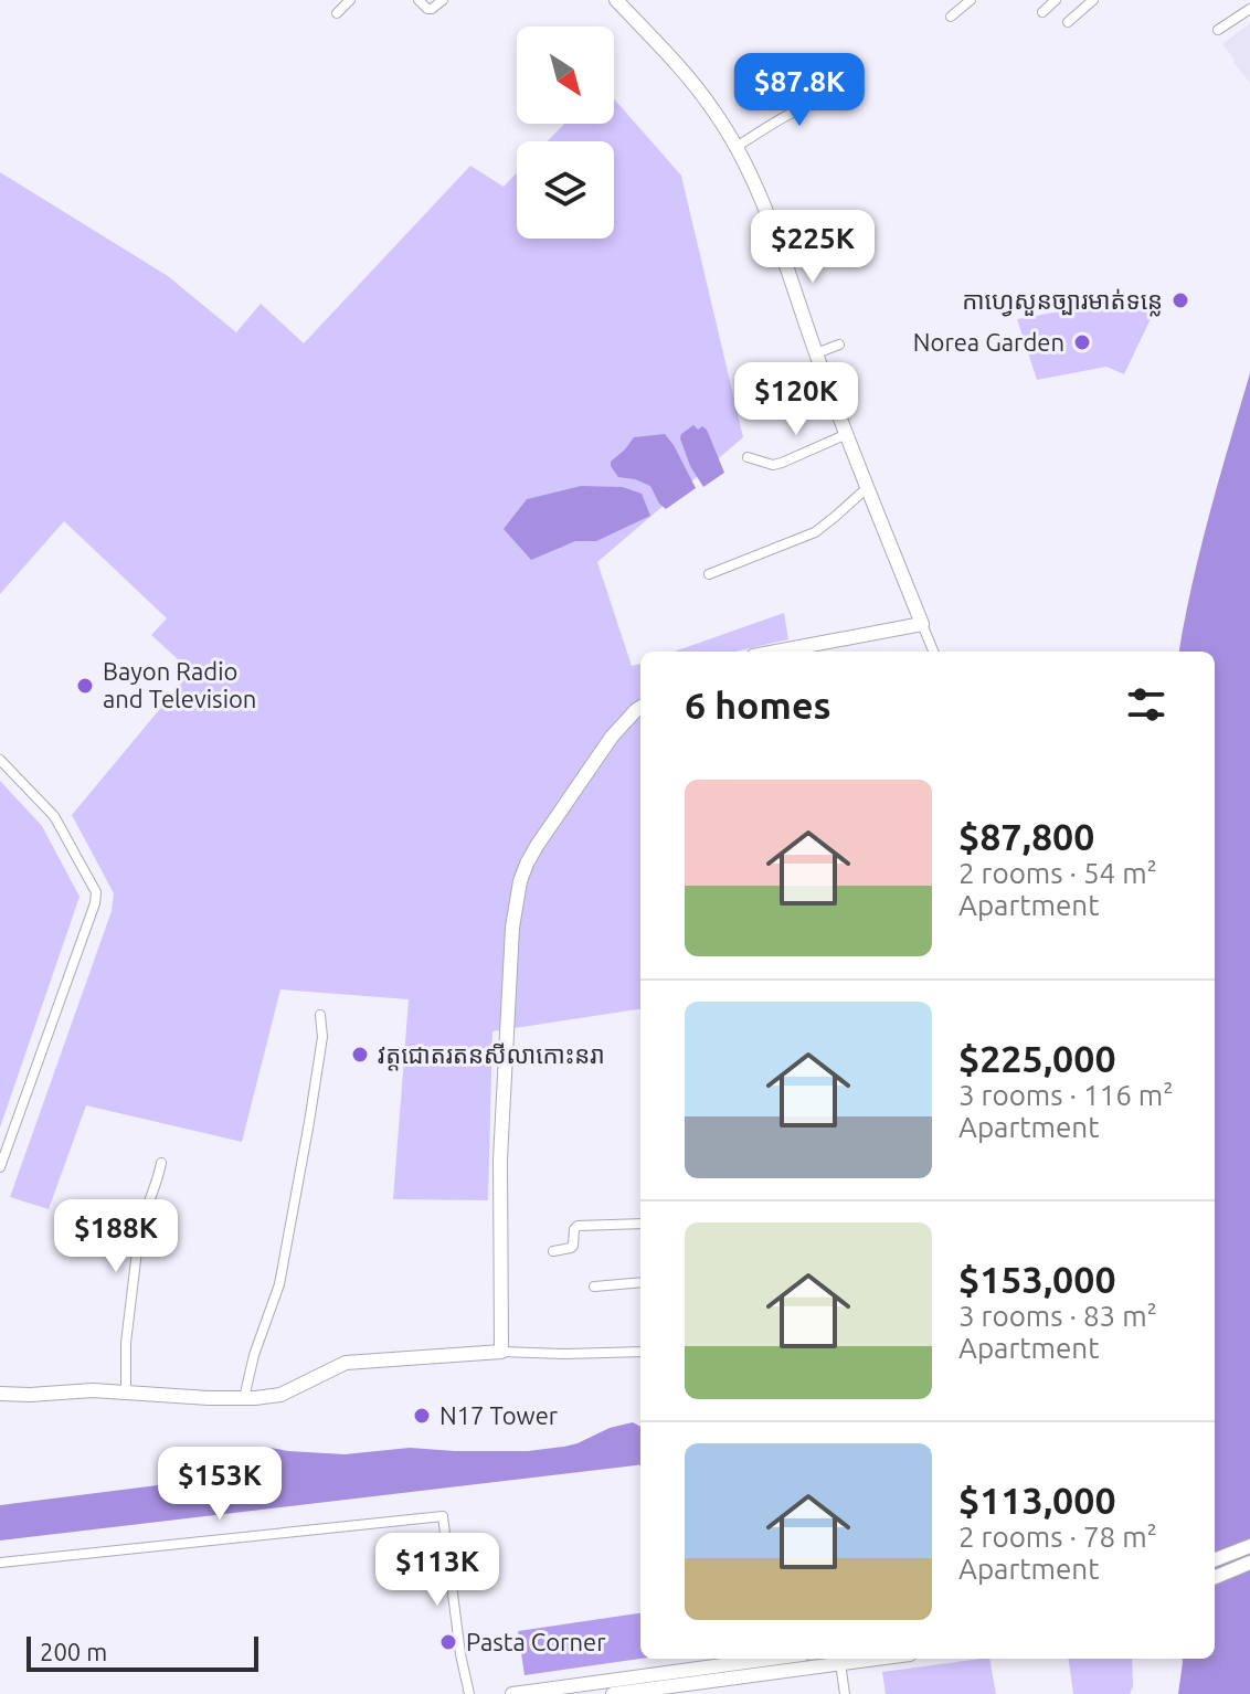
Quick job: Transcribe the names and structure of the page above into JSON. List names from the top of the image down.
{
  "places": [
    "កាហ្វេសួនច្បារមាត់ទន្លេ",
    "Norea Garden",
    "Bayon Radio and Television",
    "វត្តជោតរតនសីលាកោះនរា",
    "N17 Tower",
    "Pasta Corner"
  ],
  "scale_bar": "200 m",
  "north": "bottom right",
  "page": {
    "price": [
      "$87.8K",
      "$225K",
      "$120K",
      "$188K",
      "$153K",
      "$113K"
    ],
    "heading": "6 homes",
    "list": [
      {
        "name": "$87,800",
        "note": "2 rooms · 54 m² · Apartment"
      },
      {
        "name": "$225,000",
        "note": "3 rooms · 116 m² · Apartment"
      },
      {
        "name": "$153,000",
        "note": "3 rooms · 83 m² · Apartment"
      },
      {
        "name": "$113,000",
        "note": "2 rooms · 78 m² · Apartment"
      }
    ],
    "scale": "200 m"
  }
}
